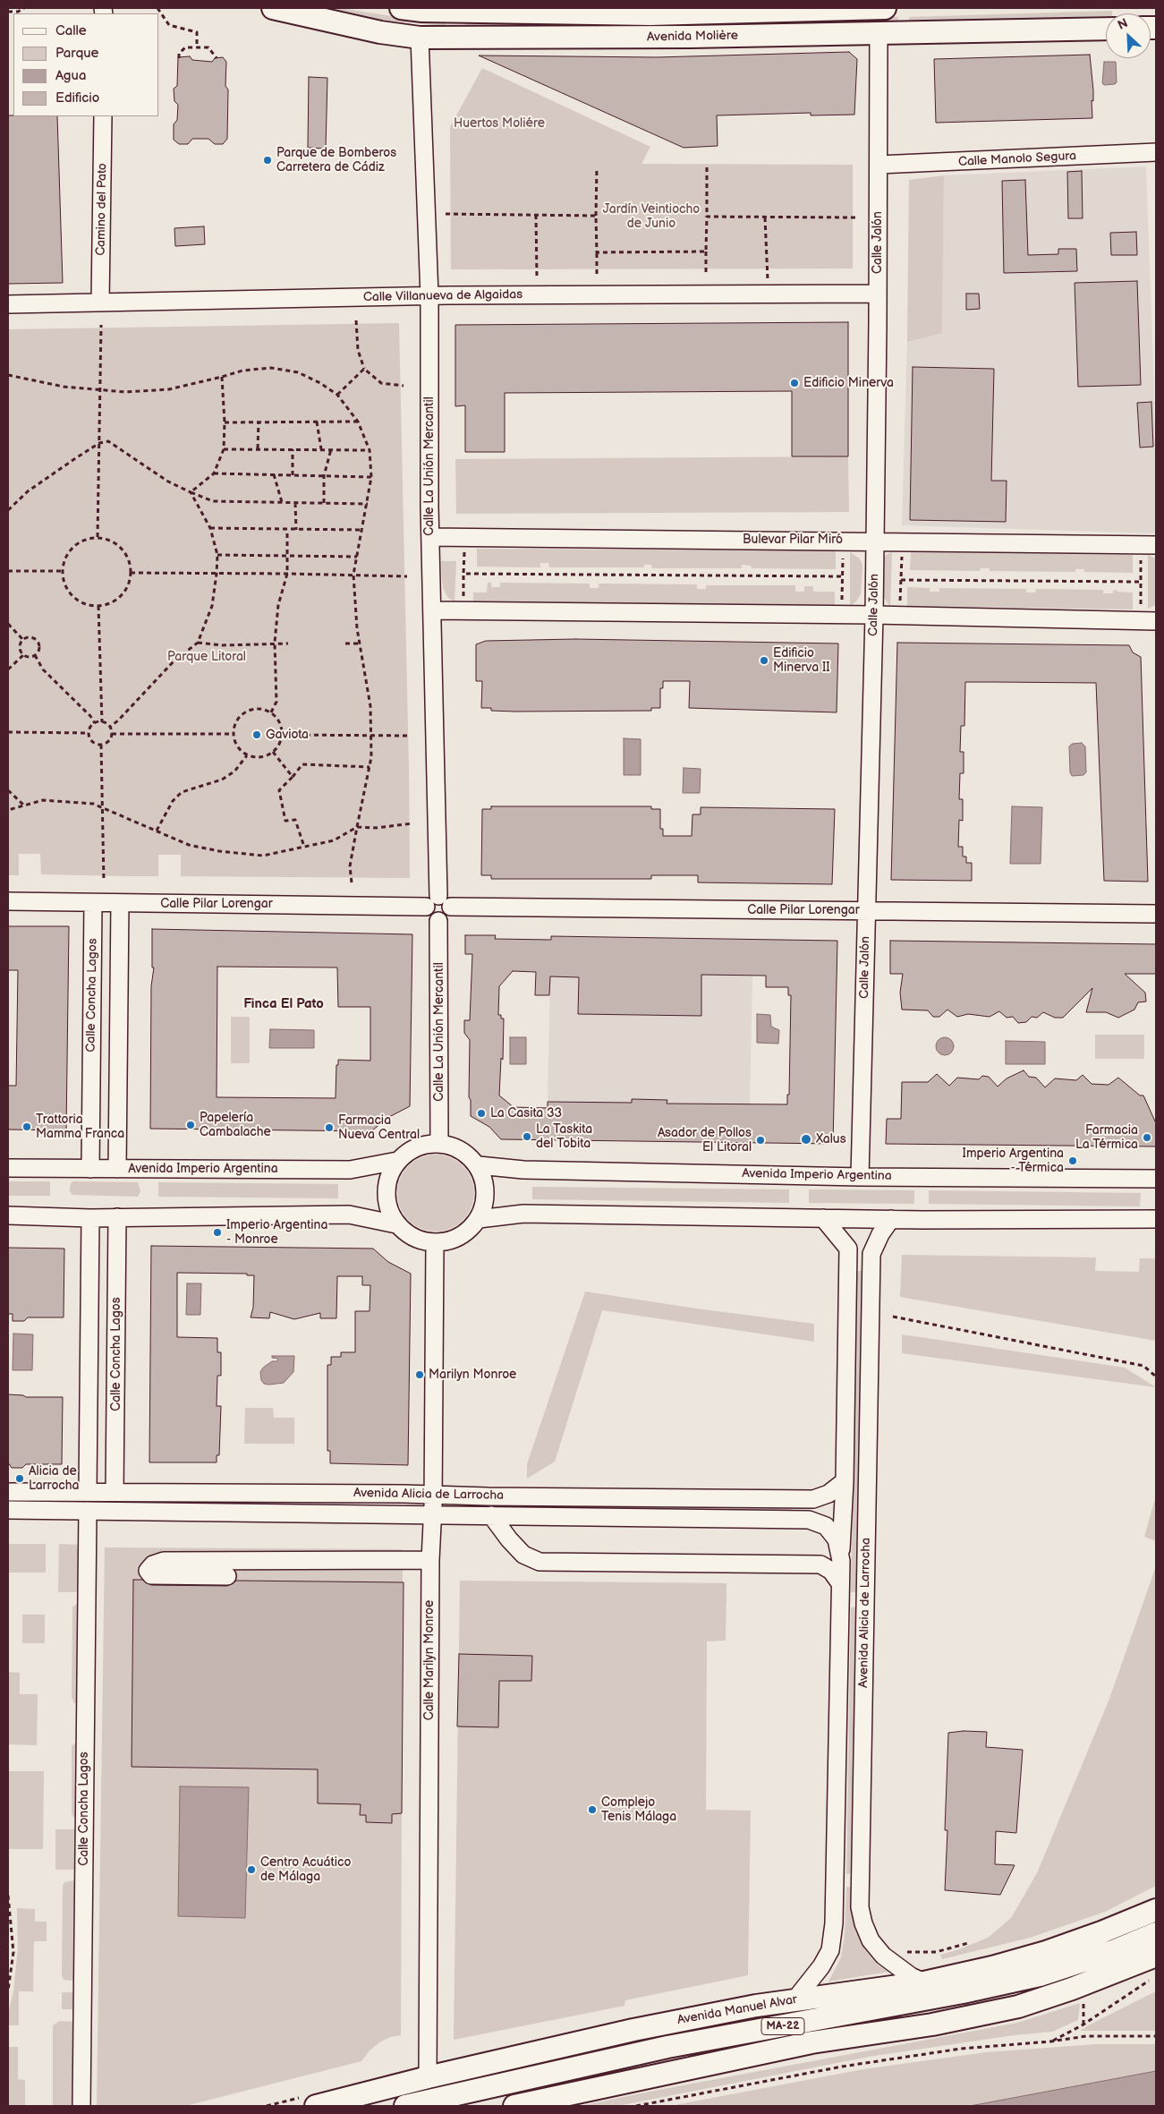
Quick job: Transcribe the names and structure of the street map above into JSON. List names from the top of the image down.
{
  "streets": {
    "main road": ["Avenida Molière", "Avenida Manuel Alvar", "MA-22"],
    "street": [
      "Calle Manolo Segura",
      "Camino del Pato",
      "Calle Jalón",
      "Calle Villanueva de Algaidas",
      "Calle La Unión Mercantil",
      "Bulevar Pilar Miró",
      "Calle Pilar Lorengar",
      "Calle Concha Lagos",
      "Avenida Imperio Argentina",
      "Avenida Alicia de Larrocha",
      "Calle Marilyn Monroe"
    ]
  },
  "crossings": [
    ["Avenida Molière", "Calle Jalón"],
    ["Avenida Molière", "Calle La Unión Mercantil"],
    ["Calle Manolo Segura", "Calle Jalón"],
    ["Camino del Pato", "Calle Villanueva de Algaidas"],
    ["Calle Jalón", "Calle Villanueva de Algaidas"],
    ["Calle Jalón", "Bulevar Pilar Miró"],
    ["Calle Jalón", "Calle Pilar Lorengar"],
    ["Calle Jalón", "Avenida Imperio Argentina"],
    ["Calle Villanueva de Algaidas", "Calle La Unión Mercantil"],
    ["Calle La Unión Mercantil", "Bulevar Pilar Miró"],
    ["Calle La Unión Mercantil", "Calle Pilar Lorengar"],
    ["Calle La Unión Mercantil", "Avenida Imperio Argentina"],
    ["Calle La Unión Mercantil", "Calle Marilyn Monroe"],
    ["Calle Pilar Lorengar", "Calle Concha Lagos"],
    ["Calle Concha Lagos", "Avenida Imperio Argentina"],
    ["Calle Concha Lagos", "Avenida Alicia de Larrocha"],
    ["Avenida Imperio Argentina", "Calle Marilyn Monroe"],
    ["Avenida Alicia de Larrocha", "Calle Marilyn Monroe"],
    ["Avenida Alicia de Larrocha", "Avenida Manuel Alvar"],
    ["Calle Marilyn Monroe", "Avenida Manuel Alvar"]
  ],
  "districts": ["Finca El Pato"],
  "parks": ["Huertos Moliére", "Jardín Veintiocho de Junio", "Parque Litoral"],
  "places": [
    "Parque de Bomberos Carretera de Cádiz",
    "Edificio Minerva",
    "Edificio Minerva II",
    "Gaviota",
    "La Casita 33",
    "Papelería Cambalache",
    "Trattoria Mamma Franca",
    "Farmacia Nueva Central",
    "La Taskita del Tobita",
    "Farmacia La Térmica",
    "Xalus",
    "Asador de Pollos El Litoral",
    "Imperio Argentina - Térmica",
    "Imperio Argentina - Monroe",
    "Marilyn Monroe",
    "Alicia de Larrocha",
    "Complejo Tenis Málaga",
    "Centro Acuático de Málaga"
  ],
  "legend": [
    "Calle",
    "Parque",
    "Agua",
    "Edificio"
  ],
  "north": "top left"
}
